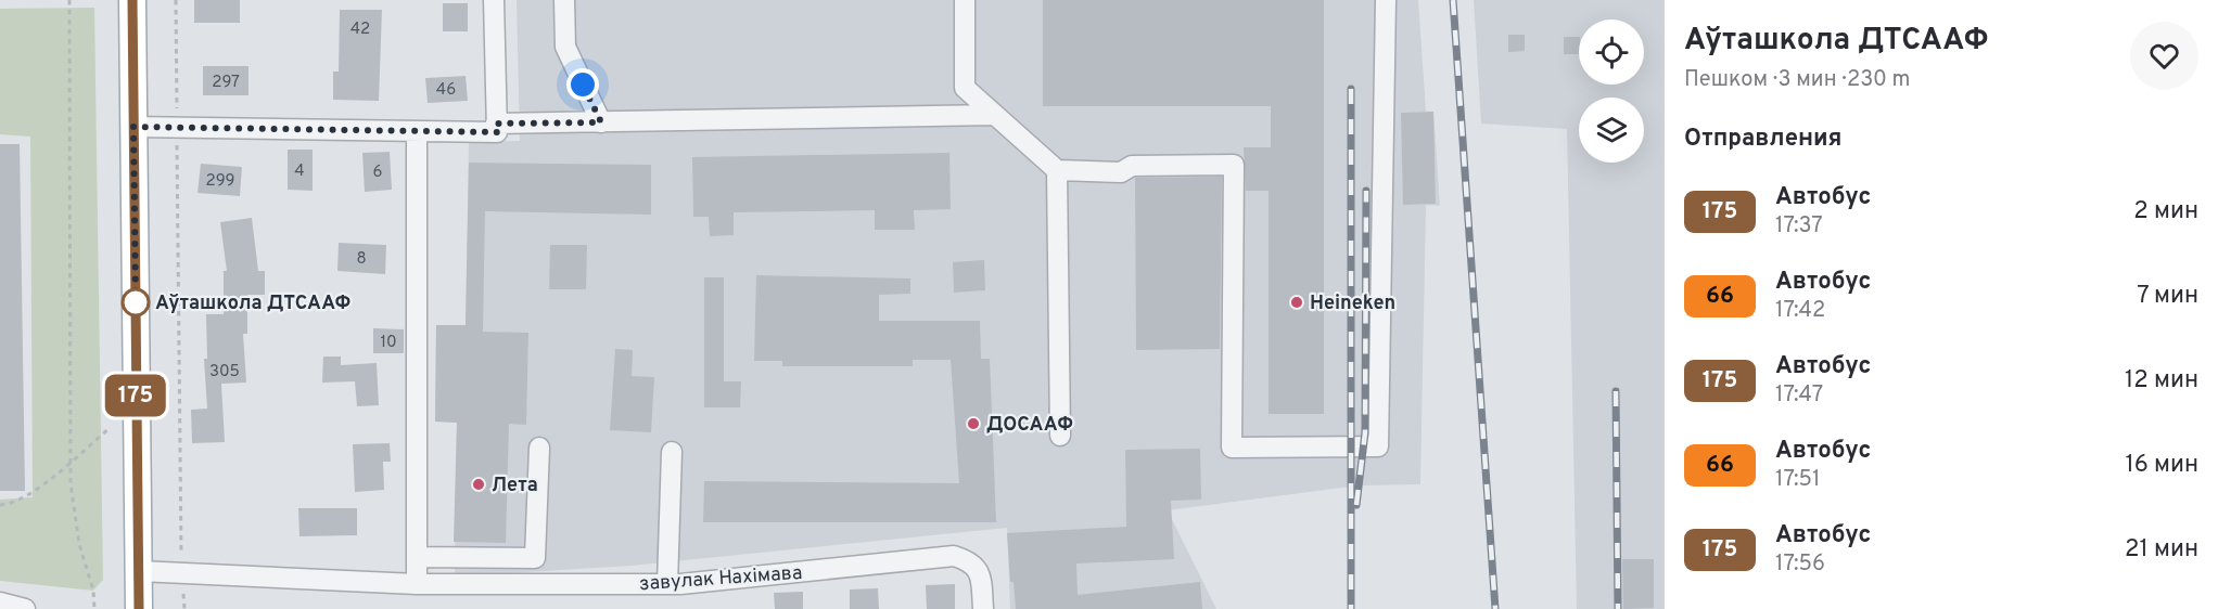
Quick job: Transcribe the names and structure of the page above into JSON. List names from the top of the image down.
{
  "streets": {
    "street": ["завулак Нахімава"]
  },
  "places": [
    "Аўташкола ДТСААФ",
    "Heineken",
    "ДОСААФ",
    "Лета"
  ],
  "lines": ["bus line 175"],
  "house_numbers": [
    "42",
    "297",
    "46",
    "4",
    "6",
    "299",
    "8",
    "10",
    "305"
  ],
  "page": {
    "on_map": "175",
    "heading": [
      ["Аўташкола ДТСААФ", "Пешком · 3 мин · 230 m"],
      "Отправления"
    ],
    "list": [
      {
        "mark": "175",
        "name": "Автобус",
        "note": "17:37",
        "value": "2 мин"
      },
      {
        "mark": "66",
        "name": "Автобус",
        "note": "17:42",
        "value": "7 мин"
      },
      {
        "mark": "175",
        "name": "Автобус",
        "note": "17:47",
        "value": "12 мин"
      },
      {
        "mark": "66",
        "name": "Автобус",
        "note": "17:51",
        "value": "16 мин"
      },
      {
        "mark": "175",
        "name": "Автобус",
        "note": "17:56",
        "value": "21 мин"
      }
    ]
  }
}
